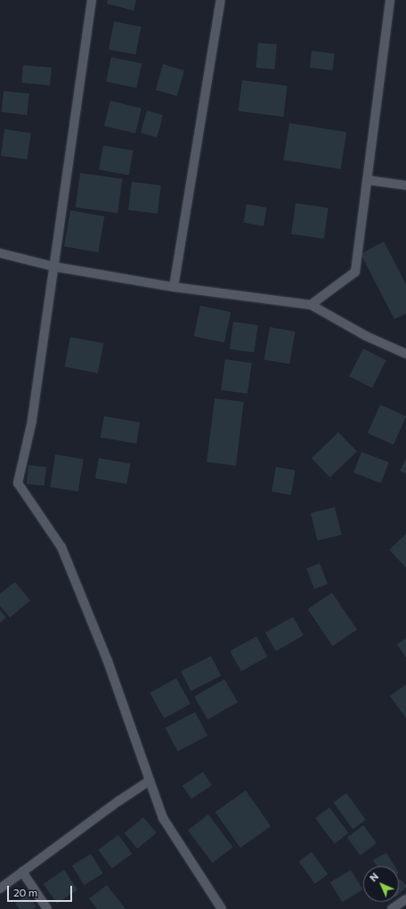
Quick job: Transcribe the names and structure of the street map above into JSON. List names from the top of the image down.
{
  "scale_bar": "20 m",
  "north": "top left"
}
